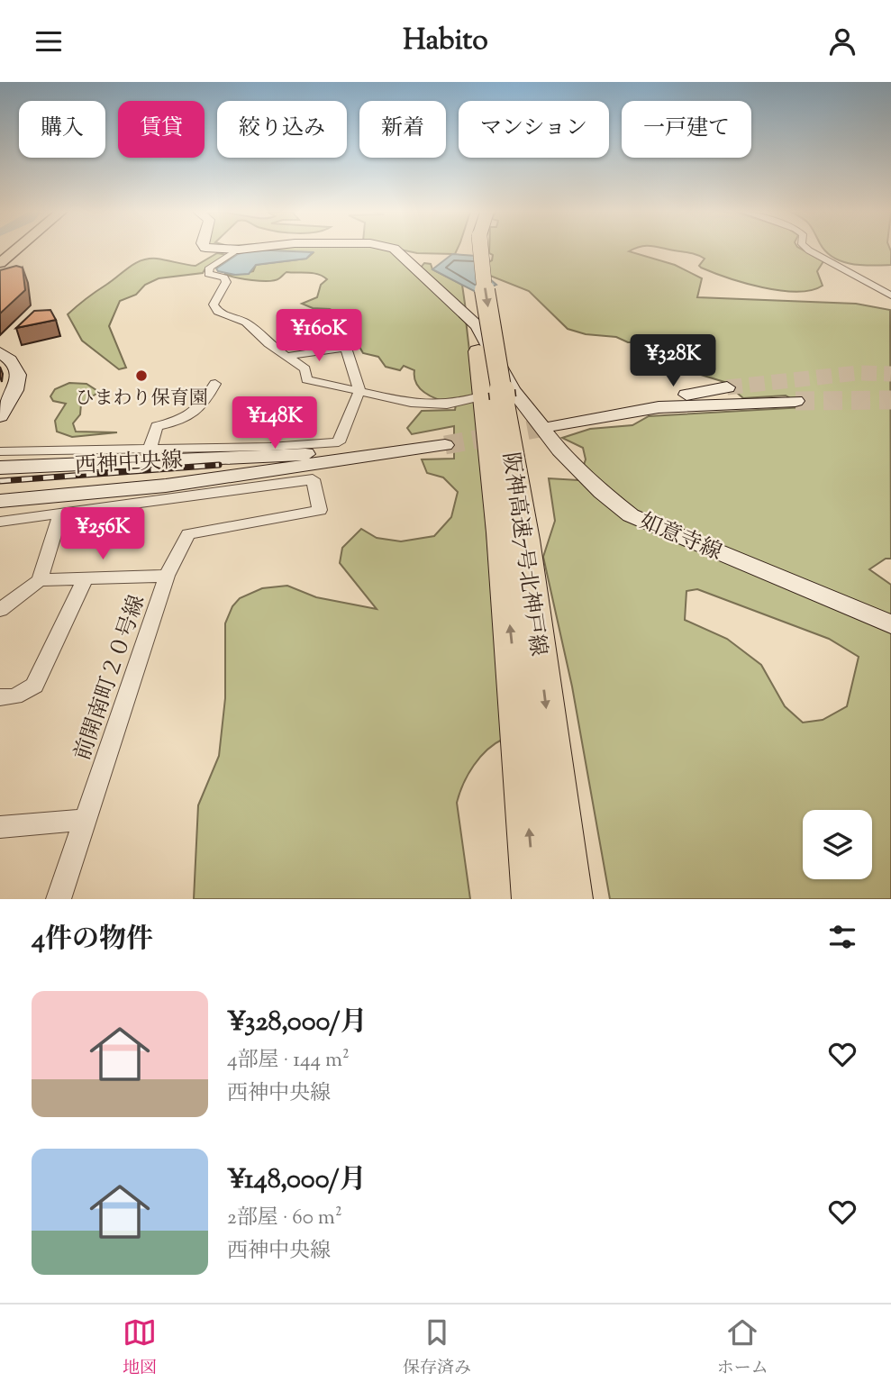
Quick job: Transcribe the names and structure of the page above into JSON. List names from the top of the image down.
{
  "streets": {
    "highway": ["阪神高速7号北神戸線"],
    "street": ["西神中央線", "如意寺線", "前開南町２０号線"]
  },
  "crossings": [
    ["如意寺線", "阪神高速7号北神戸線"]
  ],
  "places": ["ひまわり保育園"],
  "page": {
    "header": "Habito",
    "chip": [
      "購入",
      "賃貸",
      "絞り込み",
      "新着",
      "マンション",
      "一戸建て"
    ],
    "price": [
      "¥160K",
      "¥328K",
      "¥148K",
      "¥256K"
    ],
    "heading": "4件の物件",
    "list": [
      {
        "name": "¥328,000/月",
        "note": "4部屋 · 144 m² · 西神中央線"
      },
      {
        "name": "¥148,000/月",
        "note": "2部屋 · 60 m² · 西神中央線"
      }
    ],
    "tabs": ["地図", "保存済み", "ホーム"]
  }
}
